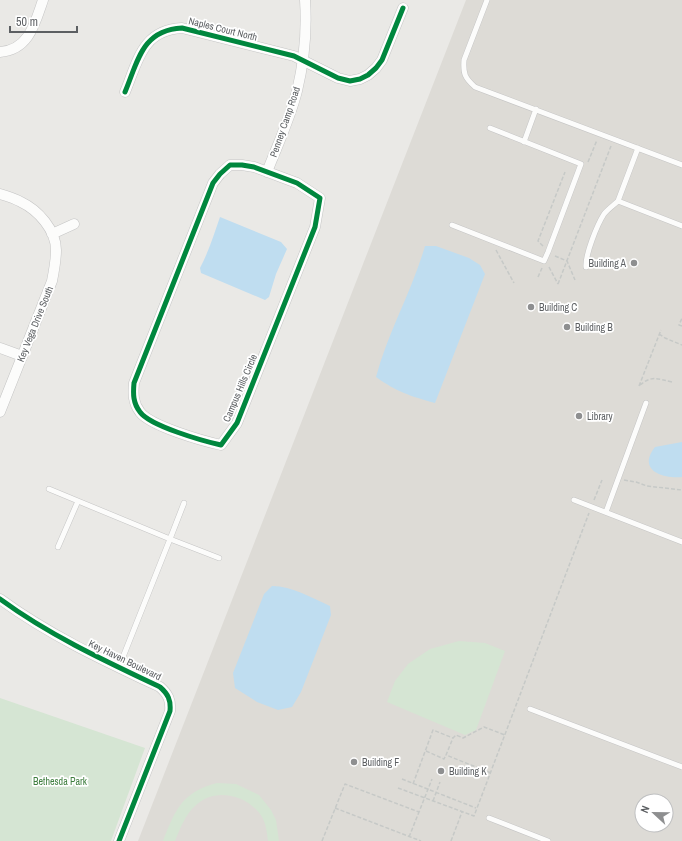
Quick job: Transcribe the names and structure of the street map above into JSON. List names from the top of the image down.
{
  "streets": {
    "street": [
      "Naples Court North",
      "Penney Camp Road",
      "Key Vega Drive South",
      "Campus Hills Circle",
      "Key Haven Boulevard"
    ]
  },
  "crossings": [
    ["Naples Court North", "Penney Camp Road"],
    ["Penney Camp Road", "Campus Hills Circle"]
  ],
  "parks": ["Bethesda Park"],
  "places": [
    "Building A",
    "Building C",
    "Building B",
    "Library",
    "Building F",
    "Building K"
  ],
  "scale_bar": "50 m",
  "north": "left"
}
